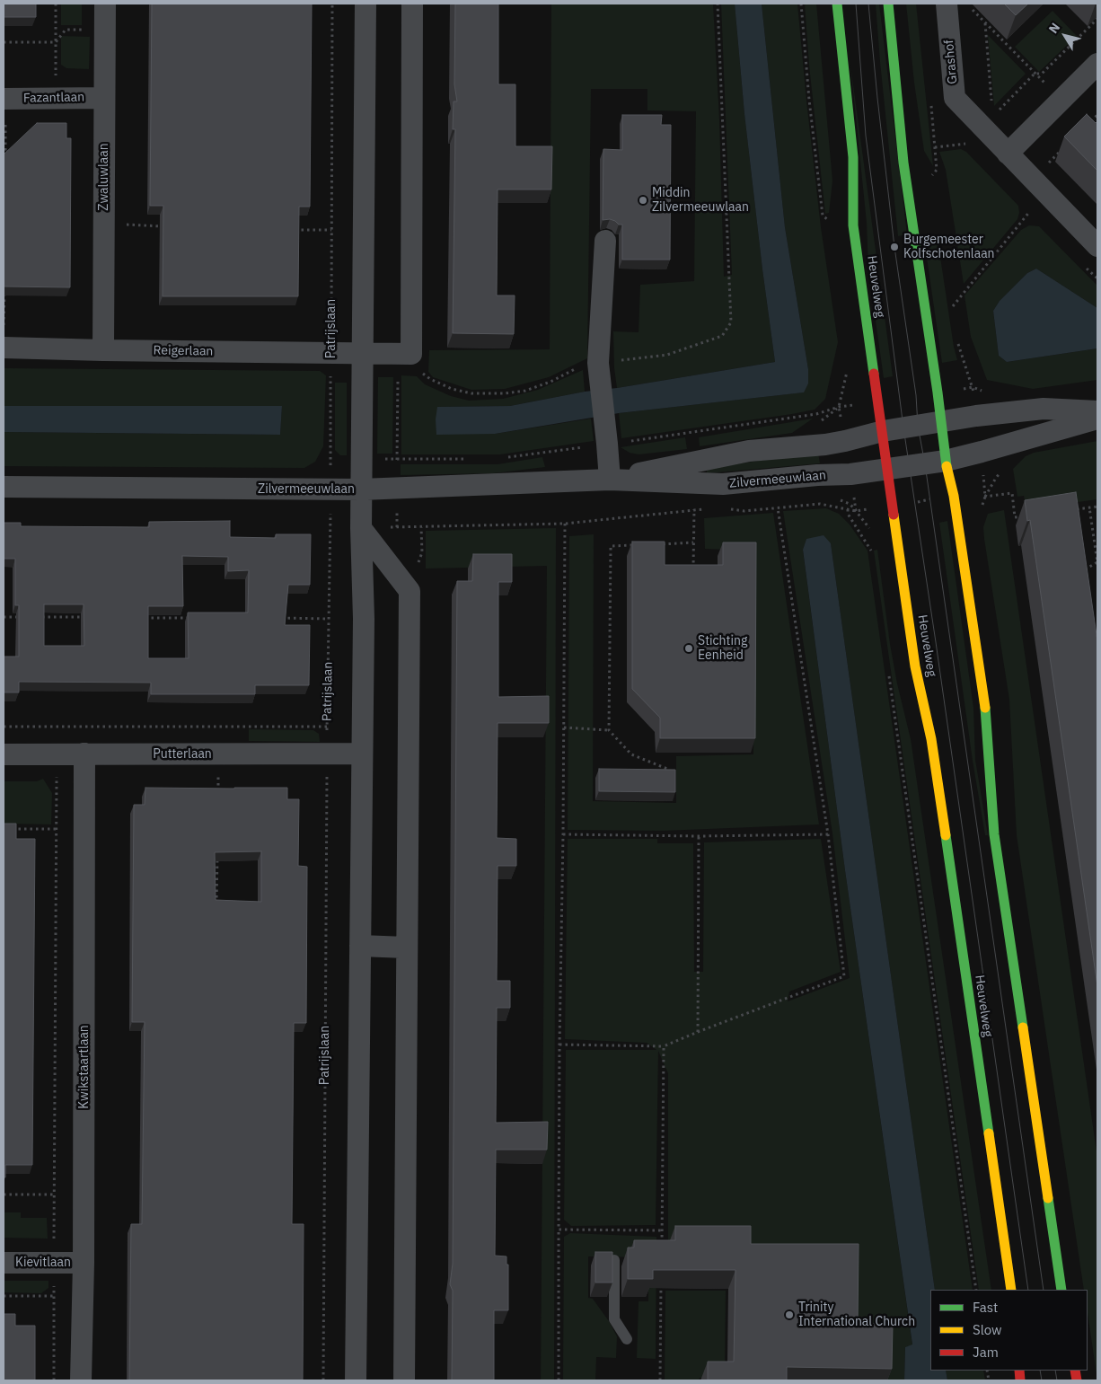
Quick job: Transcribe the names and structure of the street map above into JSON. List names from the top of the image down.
{
  "streets": {
    "main road": ["Heuvelweg"],
    "street": [
      "Grashof",
      "Fazantlaan",
      "Zwaluwlaan",
      "Reigerlaan",
      "Zilvermeeuwlaan",
      "Putterlaan",
      "Kwikstaartlaan",
      "Kievitlaan"
    ],
    "path": ["Patrijslaan"]
  },
  "crossings": [
    ["Fazantlaan", "Zwaluwlaan"],
    ["Zwaluwlaan", "Reigerlaan"],
    ["Heuvelweg", "Zilvermeeuwlaan"],
    ["Patrijslaan", "Reigerlaan"],
    ["Patrijslaan", "Zilvermeeuwlaan"],
    ["Patrijslaan", "Putterlaan"],
    ["Putterlaan", "Kwikstaartlaan"],
    ["Kwikstaartlaan", "Kievitlaan"]
  ],
  "places": [
    "Middin Zilvermeeuwlaan",
    "Burgemeester Kolfschotenlaan",
    "Stichting Eenheid",
    "Trinity International Church"
  ],
  "legend": ["Fast", "Slow", "Jam"],
  "north": "top left"
}
